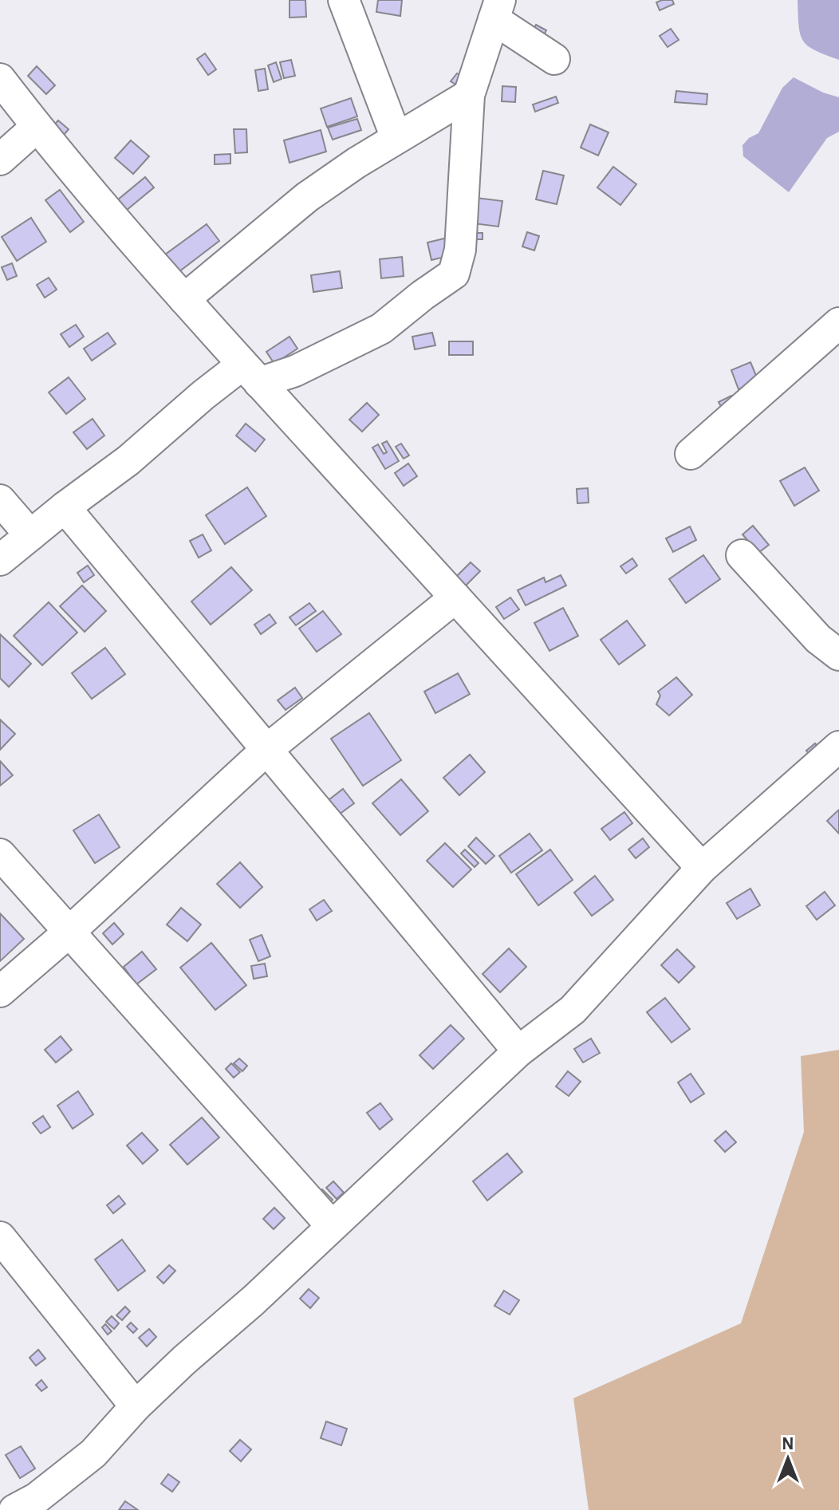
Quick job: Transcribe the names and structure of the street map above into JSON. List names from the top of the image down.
{
  "north": "top"
}
